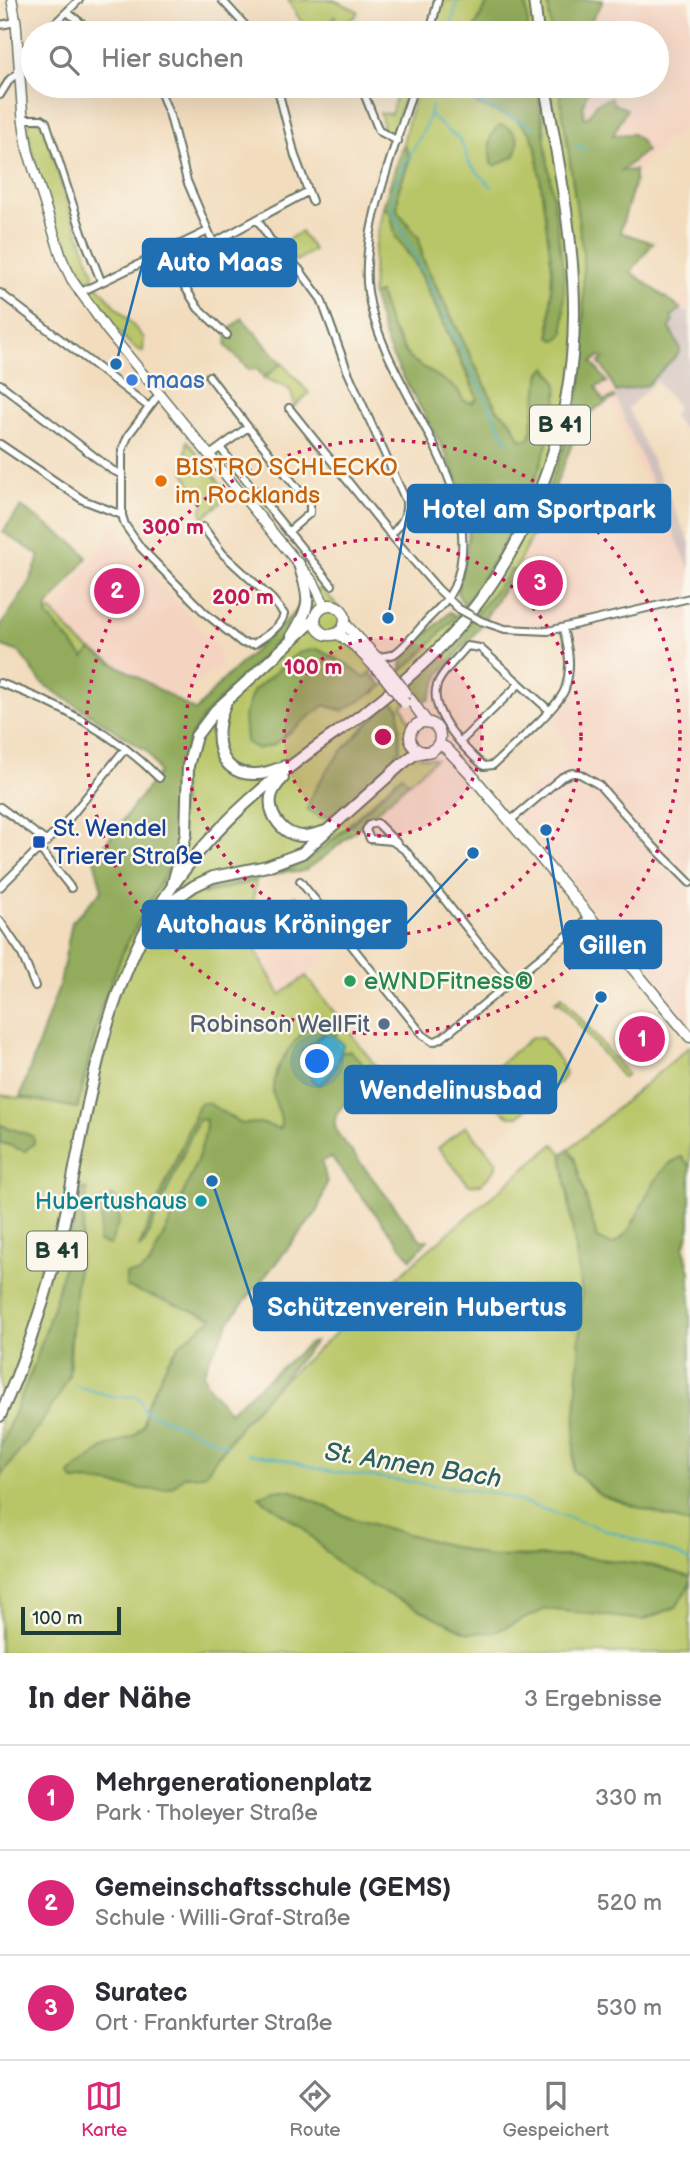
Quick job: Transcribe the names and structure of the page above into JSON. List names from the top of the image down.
{
  "streets": {
    "highway": ["B 41"]
  },
  "water": ["St. Annen Bach"],
  "places": {
    "other": [
      "Auto Maas",
      "maas",
      "BISTRO SCHLECKO im Rocklands",
      "Hotel am Sportpark",
      "Gillen",
      "Autohaus Kröninger",
      "eWNDFitness®",
      "Wendelinusbad",
      "Robinson WellFit",
      "Schützenverein Hubertus",
      "Hubertushaus"
    ],
    "transit": ["St. Wendel Trierer Straße"]
  },
  "scale_bar": "100 m",
  "page": {
    "search": "Hier suchen",
    "pins": ["3", "2", "1"],
    "scale": "100 m",
    "heading": ["In der Nähe", "3 Ergebnisse"],
    "list": [
      {
        "mark": "1",
        "name": "Mehrgenerationenplatz",
        "note": "Park · Tholeyer Straße",
        "value": "330 m"
      },
      {
        "mark": "2",
        "name": "Gemeinschaftsschule (GEMS)",
        "note": "Schule · Willi-Graf-Straße",
        "value": "520 m"
      },
      {
        "mark": "3",
        "name": "Suratec",
        "note": "Ort · Frankfurter Straße",
        "value": "530 m"
      }
    ],
    "nav": ["Karte", "Route", "Gespeichert"]
  },
  "rings": ["300 m", "200 m", "100 m"]
}
